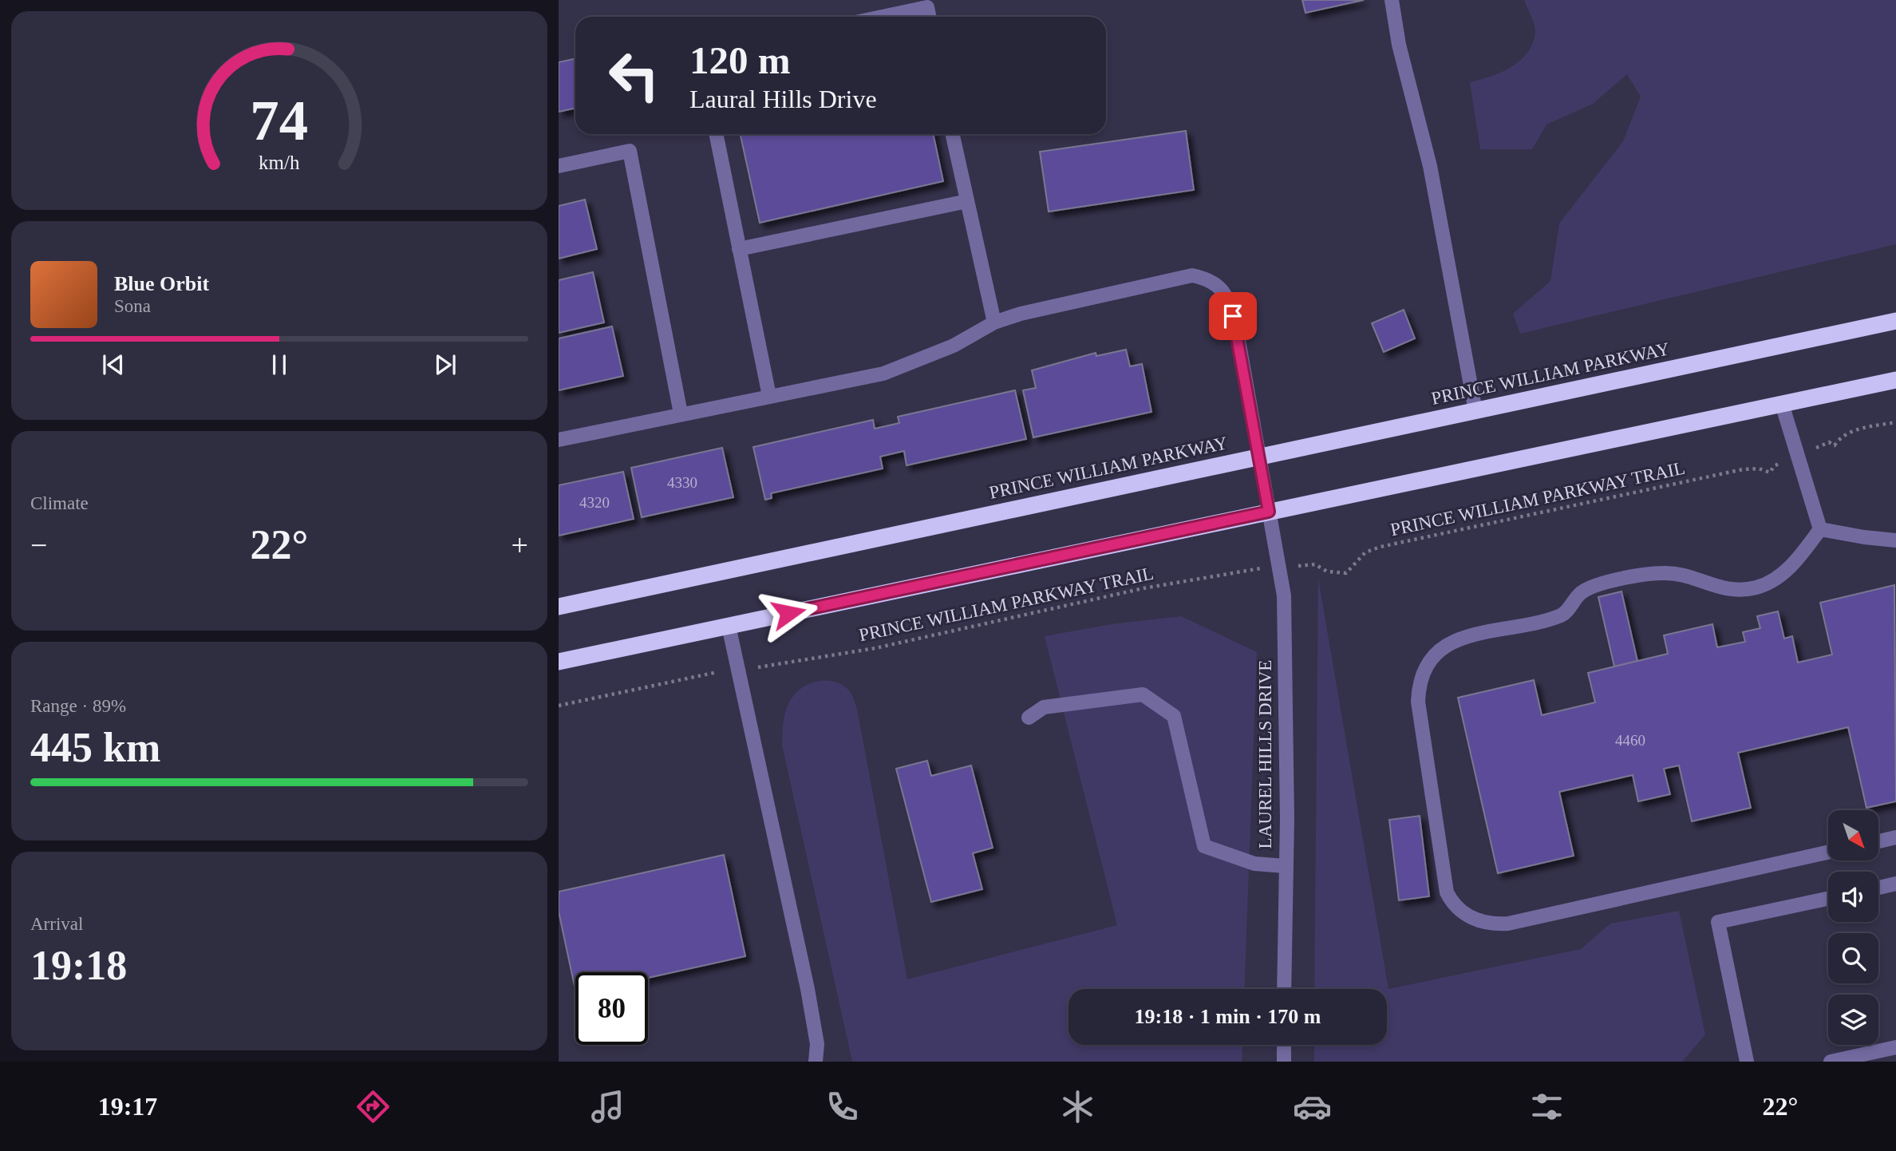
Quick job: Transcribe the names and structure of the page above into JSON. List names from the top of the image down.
{
  "streets": {
    "highway": ["PRINCE WILLIAM PARKWAY"],
    "street": ["LAUREL HILLS DRIVE"],
    "path": ["PRINCE WILLIAM PARKWAY TRAIL"]
  },
  "crossings": [
    ["PRINCE WILLIAM PARKWAY", "LAUREL HILLS DRIVE"]
  ],
  "house_numbers": ["4330", "4320", "4460"],
  "north": "bottom right",
  "page": {
    "turn": ["120 m", "Laural Hills Drive"],
    "song": ["Blue Orbit", "Sona"],
    "tile": [
      "Climate",
      ["Range · 89%", "445 km"],
      ["Arrival", "19:18"]
    ],
    "heat": ["−", "22°", "+"],
    "limit": "80",
    "trip": "19:18 · 1 min · 170 m",
    "tabs": ["19:17", "22°"],
    "gauge": ["74", "km/h"]
  }
}
